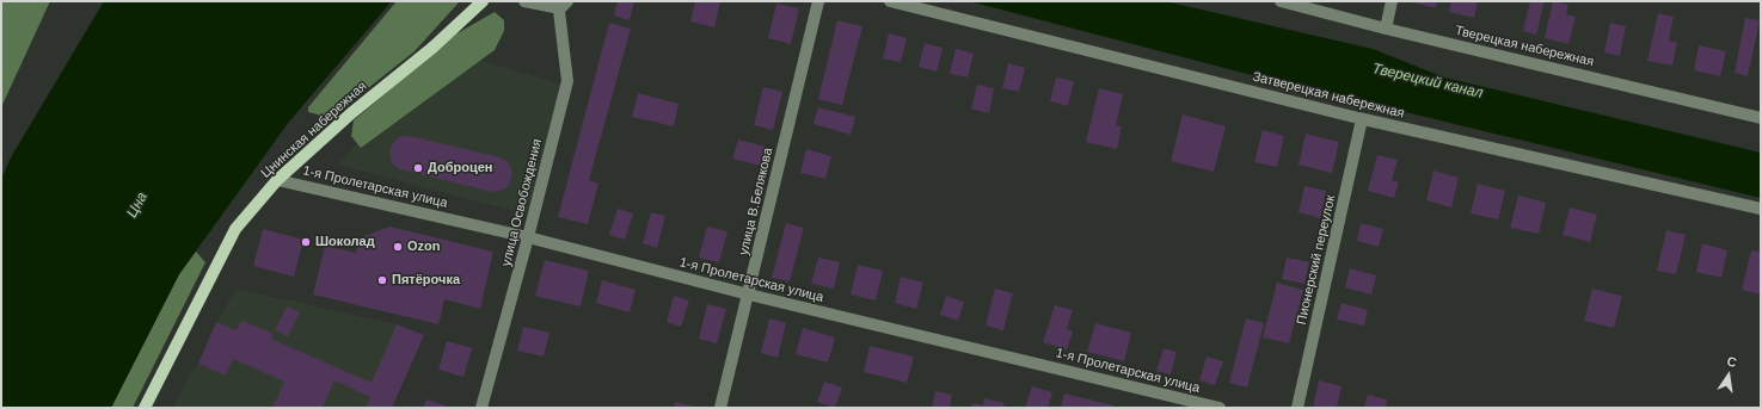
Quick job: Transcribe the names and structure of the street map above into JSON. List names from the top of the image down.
{
  "streets": {
    "main road": ["Цнинская набережная"],
    "street": [
      "Тверецкая набережная",
      "Затверецкая набережная",
      "1-я Пролетарская улица",
      "улица В.Белякова",
      "улица Освобождения",
      "Пионерский переулок"
    ]
  },
  "crossings": [
    ["Затверецкая набережная", "Пионерский переулок"],
    ["Цнинская набережная", "1-я Пролетарская улица"],
    ["1-я Пролетарская улица", "улица В.Белякова"],
    ["1-я Пролетарская улица", "улица Освобождения"]
  ],
  "water": ["Тверецкий канал", "Цна"],
  "places": [
    "Доброцен",
    "Шоколад",
    "Ozon",
    "Пятёрочка"
  ],
  "north": "top"
}
